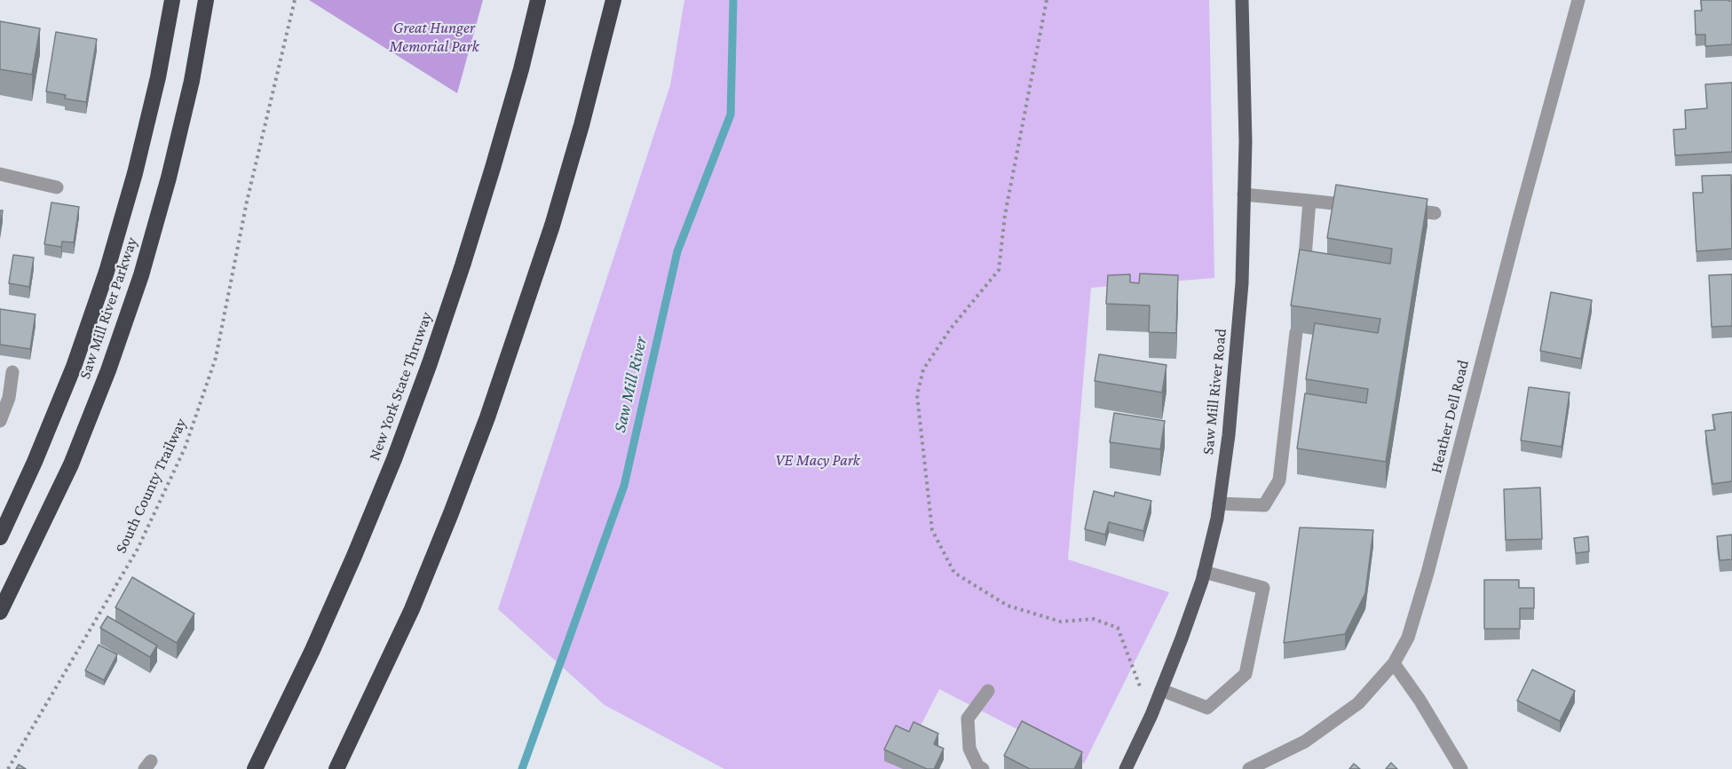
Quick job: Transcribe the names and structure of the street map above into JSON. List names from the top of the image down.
{
  "streets": {
    "highway": ["Saw Mill River Parkway", "New York State Thruway"],
    "main road": ["Saw Mill River Road"],
    "street": ["Heather Dell Road"],
    "path": ["South County Trailway"]
  },
  "water": ["Saw Mill River"],
  "parks": ["Great Hunger Memorial Park", "VE Macy Park"]
}
